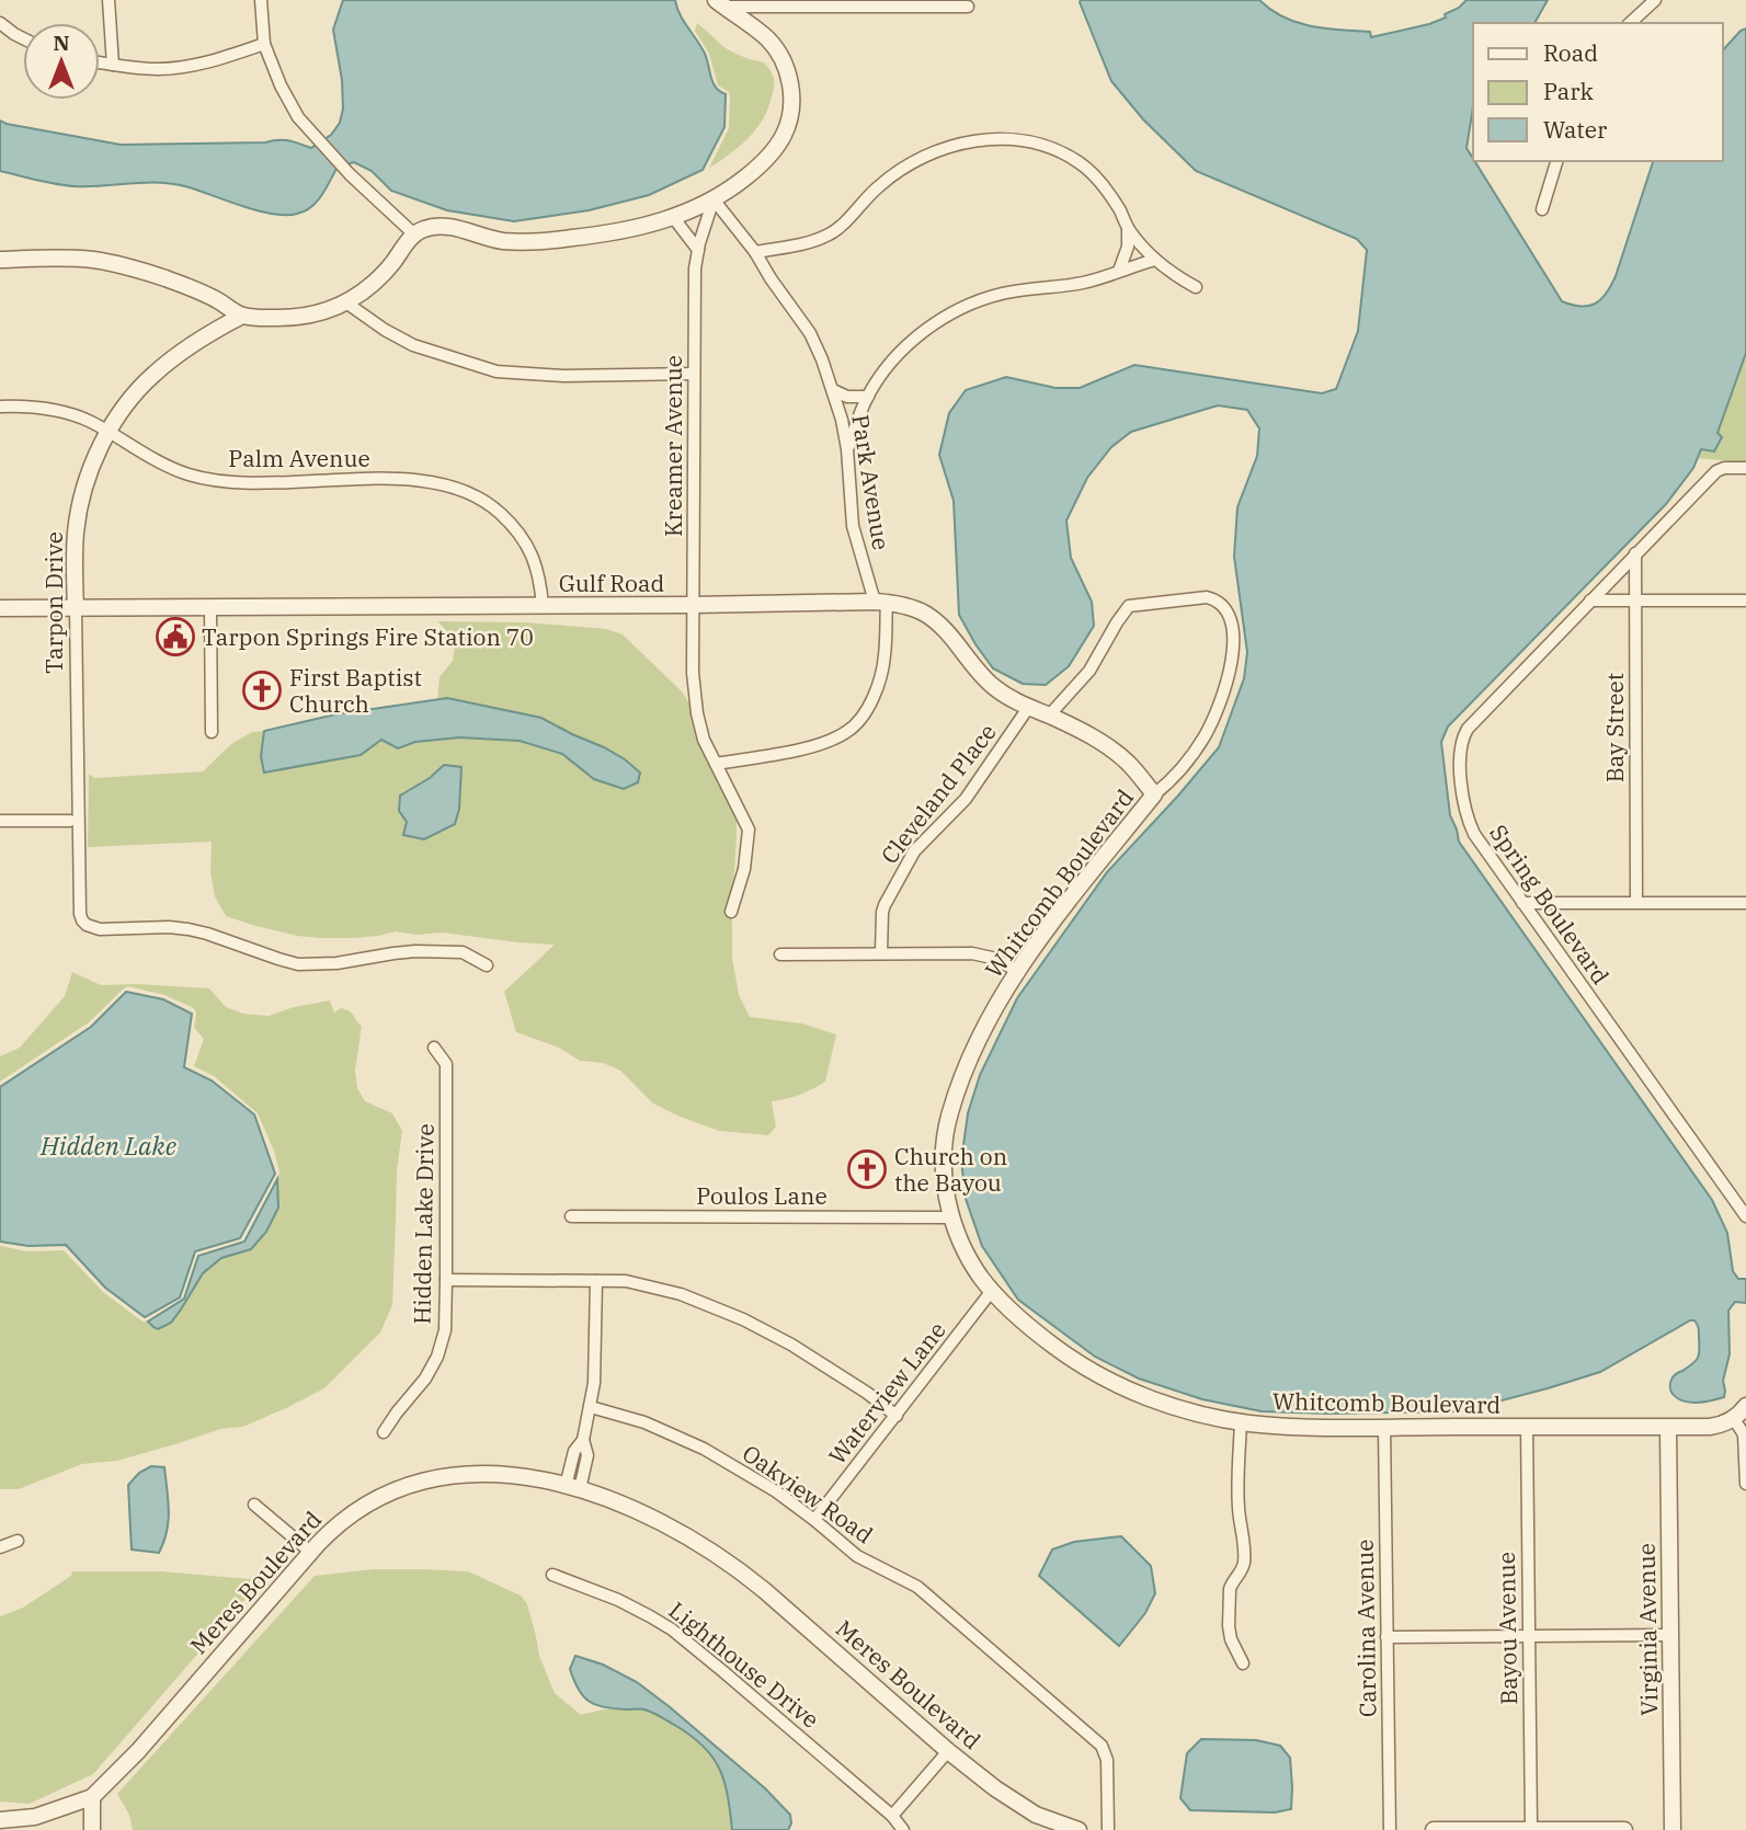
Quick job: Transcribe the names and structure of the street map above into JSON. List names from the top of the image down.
{
  "streets": {
    "street": [
      "Kreamer Avenue",
      "Palm Avenue",
      "Park Avenue",
      "Gulf Road",
      "Tarpon Drive",
      "Bay Street",
      "Cleveland Place",
      "Whitcomb Boulevard",
      "Spring Boulevard",
      "Poulos Lane",
      "Hidden Lake Drive",
      "Waterview Lane",
      "Oakview Road",
      "Meres Boulevard",
      "Carolina Avenue",
      "Bayou Avenue",
      "Virginia Avenue",
      "Lighthouse Drive"
    ]
  },
  "crossings": [
    ["Kreamer Avenue", "Park Avenue"],
    ["Kreamer Avenue", "Gulf Road"],
    ["Palm Avenue", "Gulf Road"],
    ["Palm Avenue", "Tarpon Drive"],
    ["Park Avenue", "Gulf Road"],
    ["Gulf Road", "Tarpon Drive"],
    ["Gulf Road", "Cleveland Place"],
    ["Gulf Road", "Whitcomb Boulevard"],
    ["Bay Street", "Spring Boulevard"],
    ["Whitcomb Boulevard", "Poulos Lane"],
    ["Whitcomb Boulevard", "Waterview Lane"],
    ["Whitcomb Boulevard", "Carolina Avenue"],
    ["Whitcomb Boulevard", "Bayou Avenue"],
    ["Whitcomb Boulevard", "Virginia Avenue"],
    ["Waterview Lane", "Oakview Road"]
  ],
  "water": ["Hidden Lake"],
  "places": {
    "public building": ["Tarpon Springs Fire Station 70"],
    "church": ["First Baptist Church", "Church on the Bayou"]
  },
  "legend": ["Road", "Park", "Water"],
  "north": "top"
}
